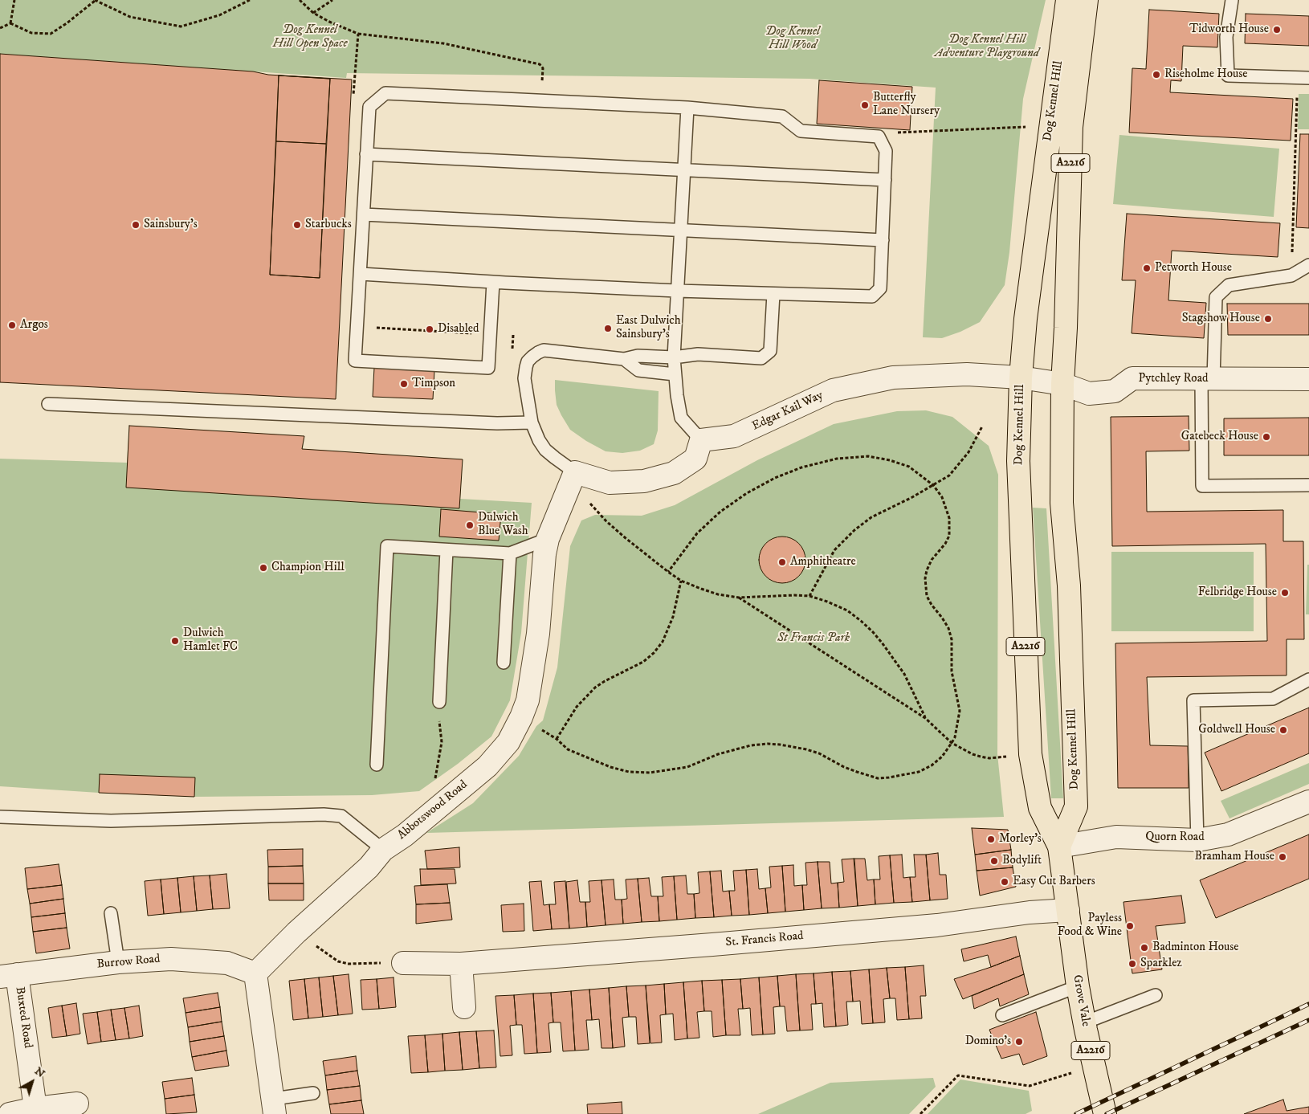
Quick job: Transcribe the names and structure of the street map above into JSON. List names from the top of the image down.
{
  "streets": {
    "main road": ["Dog Kennel Hill", "A2216", "Grove Vale"],
    "street": [
      "Pytchley Road",
      "Edgar Kail Way",
      "Abbotswood Road",
      "Quorn Road",
      "St. Francis Road",
      "Burrow Road",
      "Buxted Road"
    ]
  },
  "crossings": [
    ["Dog Kennel Hill", "Pytchley Road"],
    ["Dog Kennel Hill", "Edgar Kail Way"],
    ["Dog Kennel Hill", "Quorn Road"],
    ["Dog Kennel Hill", "St. Francis Road"],
    ["Dog Kennel Hill", "Grove Vale"],
    ["Pytchley Road", "Edgar Kail Way"],
    ["Abbotswood Road", "Burrow Road"],
    ["St. Francis Road", "Grove Vale"],
    ["Burrow Road", "Buxted Road"]
  ],
  "parks": [
    "Dog Kennel Hill Open Space",
    "Dog Kennel Hill Wood",
    "Dog Kennel Hill Adventure Playground",
    "St Francis Park"
  ],
  "places": [
    "Tidworth House",
    "Riseholme House",
    "Butterfly Lane Nursery",
    "Sainsbury's",
    "Starbucks",
    "Petworth House",
    "Stagshow House",
    "Argos",
    "East Dulwich Sainsbury's",
    "Disabled",
    "Timpson",
    "Gatebeck House",
    "Dulwich Blue Wash",
    "Amphitheatre",
    "Champion Hill",
    "Felbridge House",
    "Dulwich Hamlet FC",
    "Goldwell House",
    "Morley's",
    "Bramham House",
    "Bodylift",
    "Easy Cut Barbers",
    "Payless Food & Wine",
    "Badminton House",
    "Sparklez",
    "Domino's"
  ],
  "north": "top right"
}
